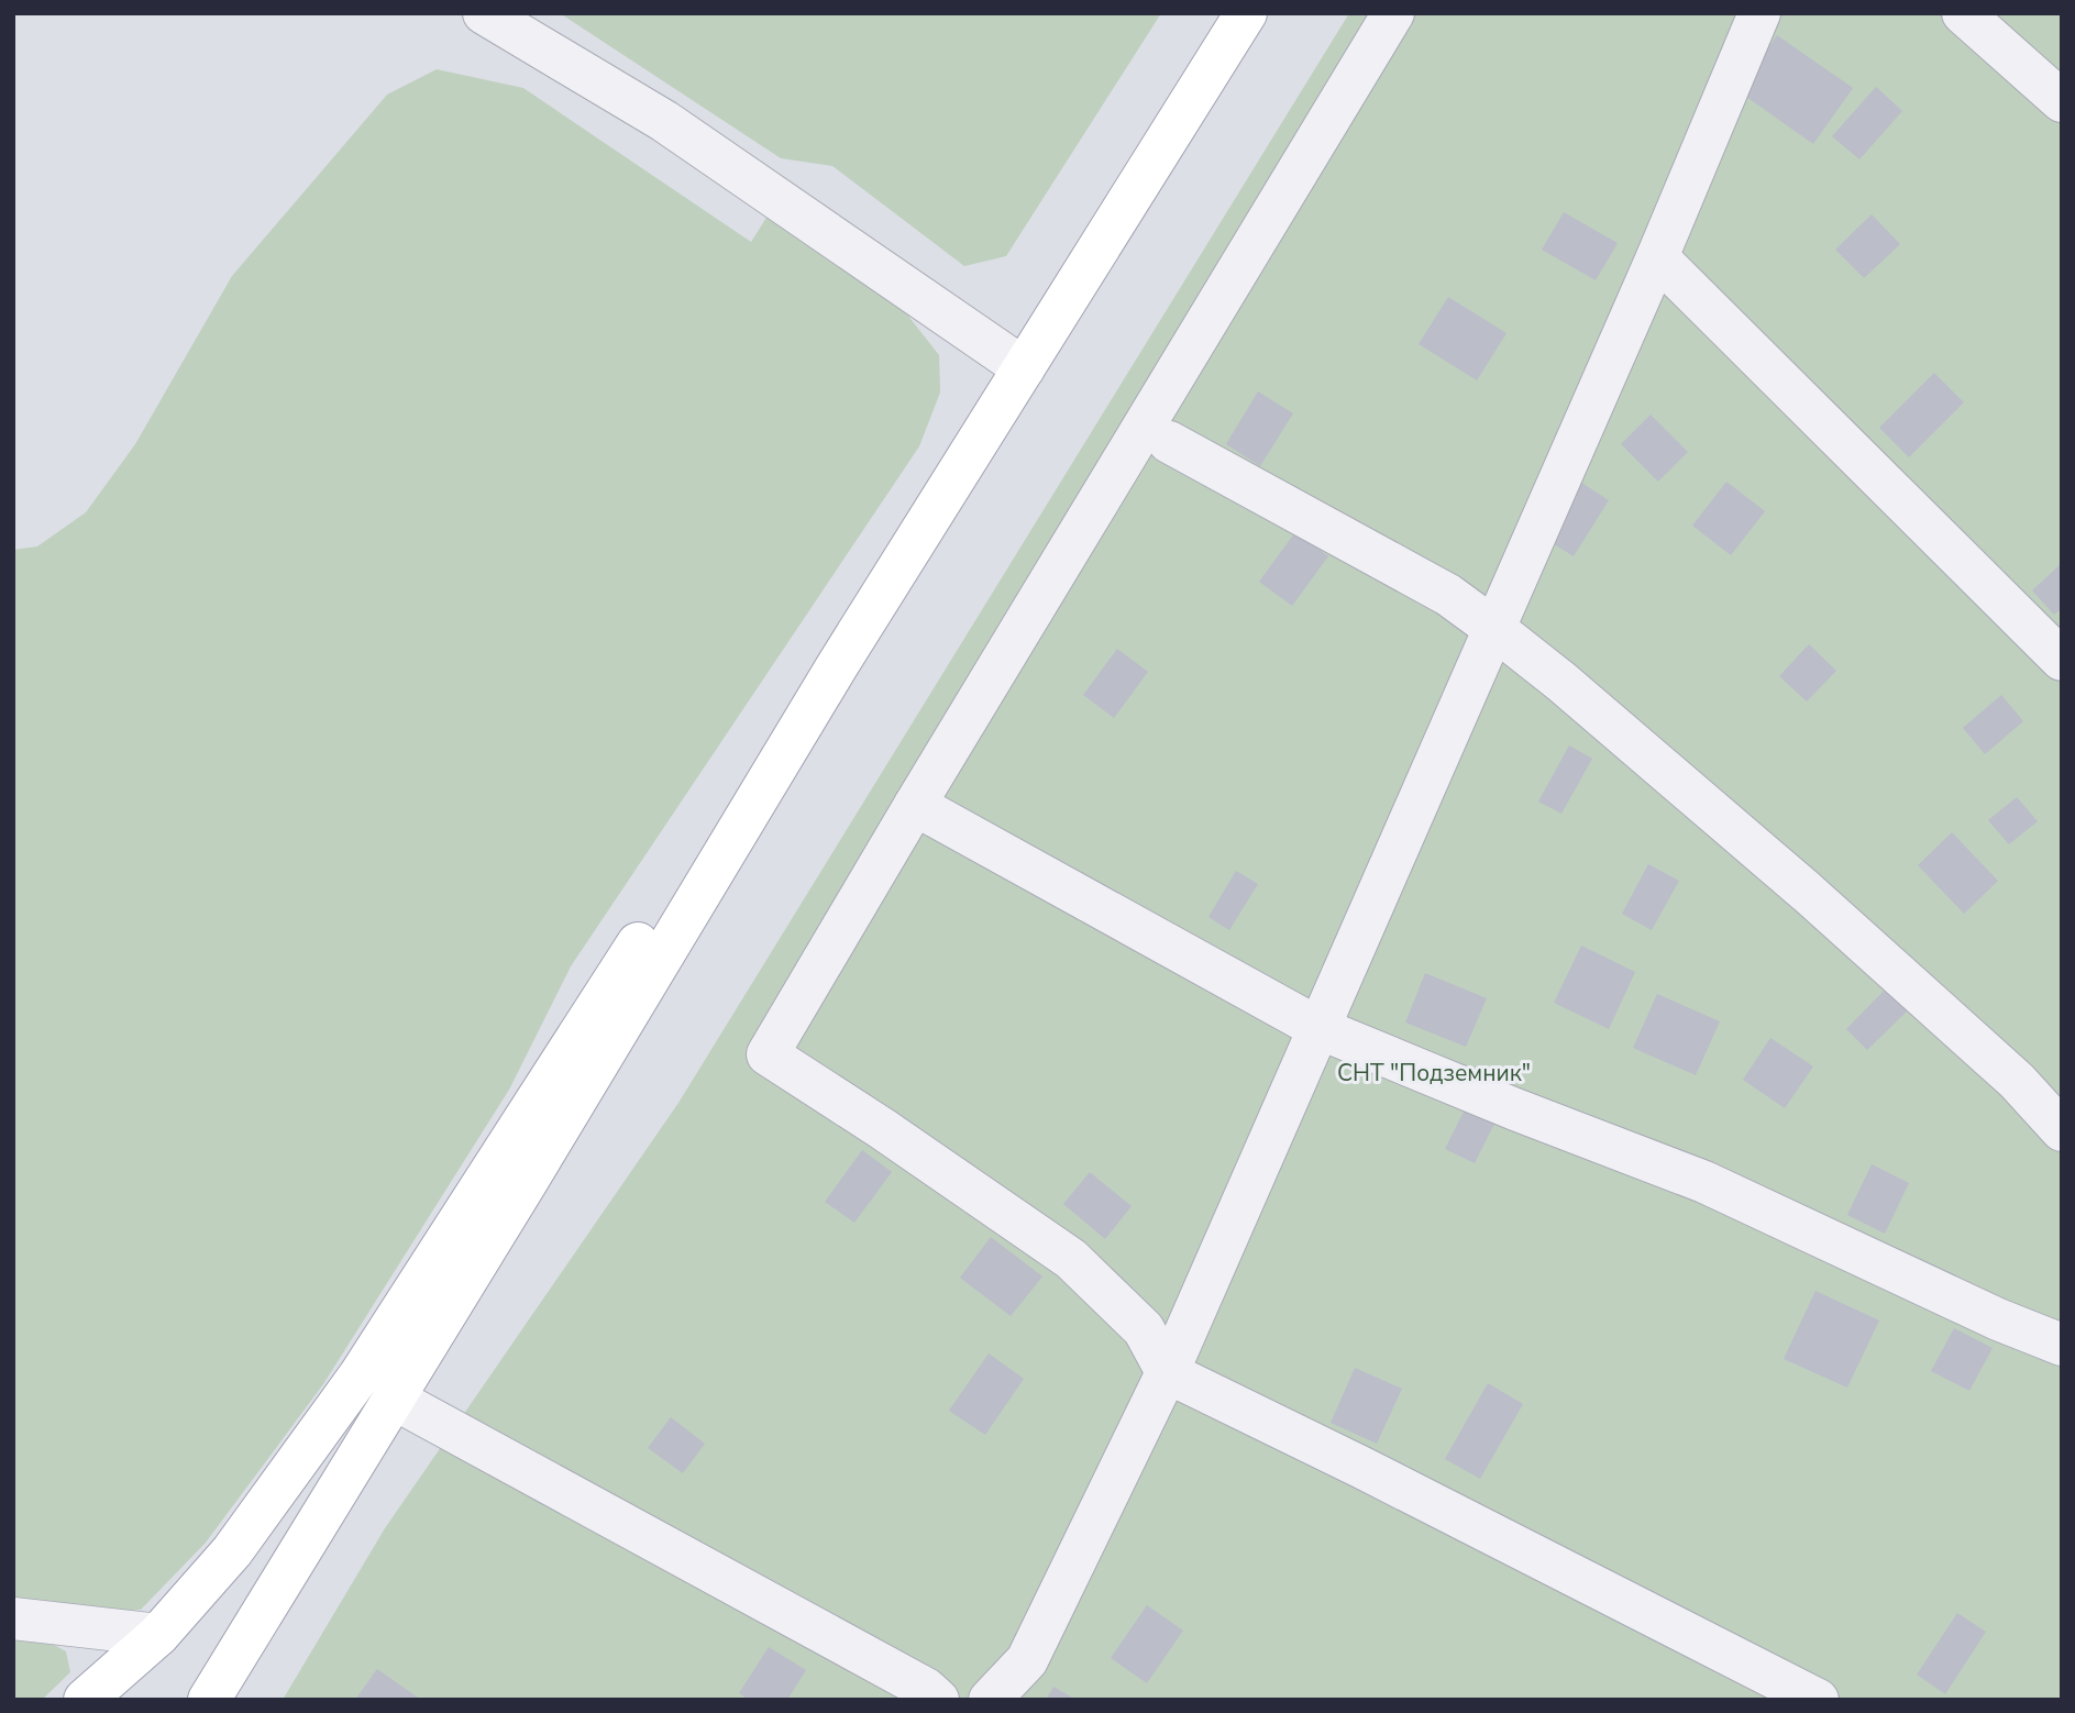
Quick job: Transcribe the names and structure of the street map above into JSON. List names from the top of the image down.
{
  "parks": ["СНТ \"Подземник\""]
}
